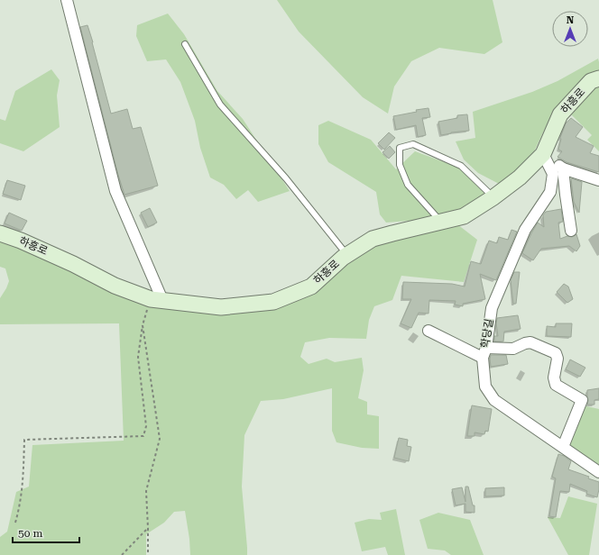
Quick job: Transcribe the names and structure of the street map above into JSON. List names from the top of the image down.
{
  "streets": {
    "street": ["하흥로", "학당길"]
  },
  "crossings": [
    ["하흥로", "학당길"]
  ],
  "scale_bar": "50 m",
  "north": "top"
}
